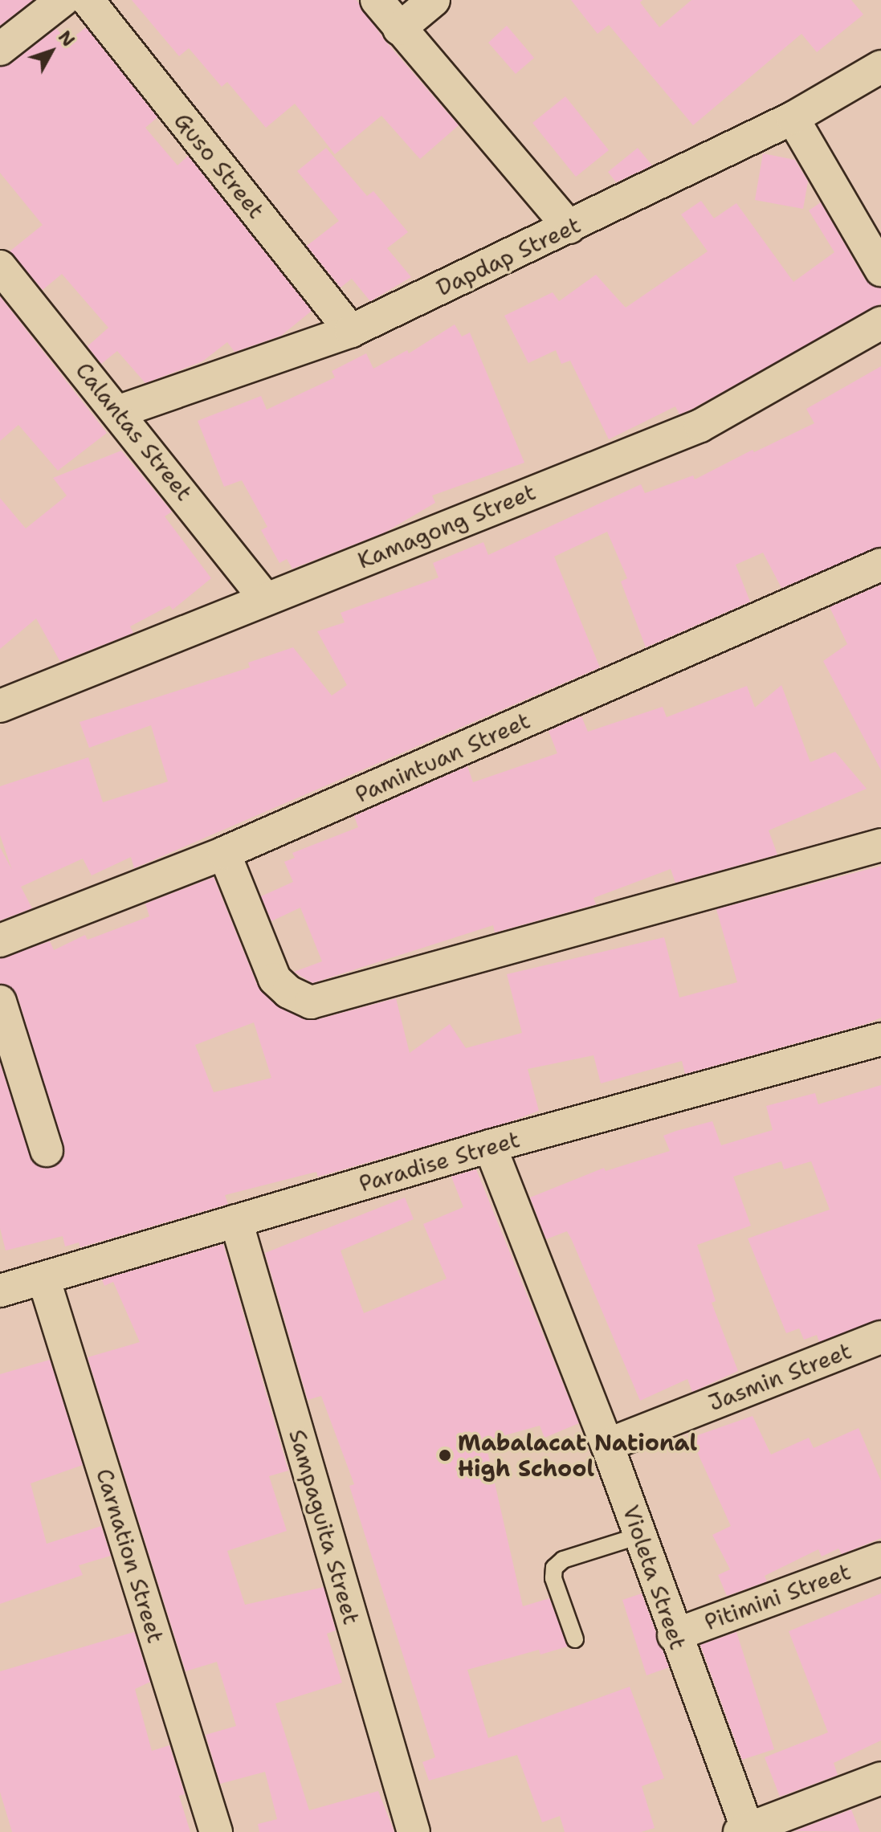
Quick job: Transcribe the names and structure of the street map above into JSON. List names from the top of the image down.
{
  "streets": {
    "street": [
      "Guso Street",
      "Dapdap Street",
      "Calantas Street",
      "Kamagong Street",
      "Pamintuan Street",
      "Paradise Street",
      "Jasmin Street",
      "Sampaguita Street",
      "Carnation Street",
      "Violeta Street",
      "Pitimini Street"
    ]
  },
  "crossings": [
    ["Guso Street", "Dapdap Street"],
    ["Dapdap Street", "Calantas Street"],
    ["Calantas Street", "Kamagong Street"],
    ["Paradise Street", "Sampaguita Street"],
    ["Paradise Street", "Carnation Street"],
    ["Paradise Street", "Violeta Street"],
    ["Jasmin Street", "Violeta Street"],
    ["Violeta Street", "Pitimini Street"]
  ],
  "places": ["Mabalacat National High School"],
  "north": "top right"
}
